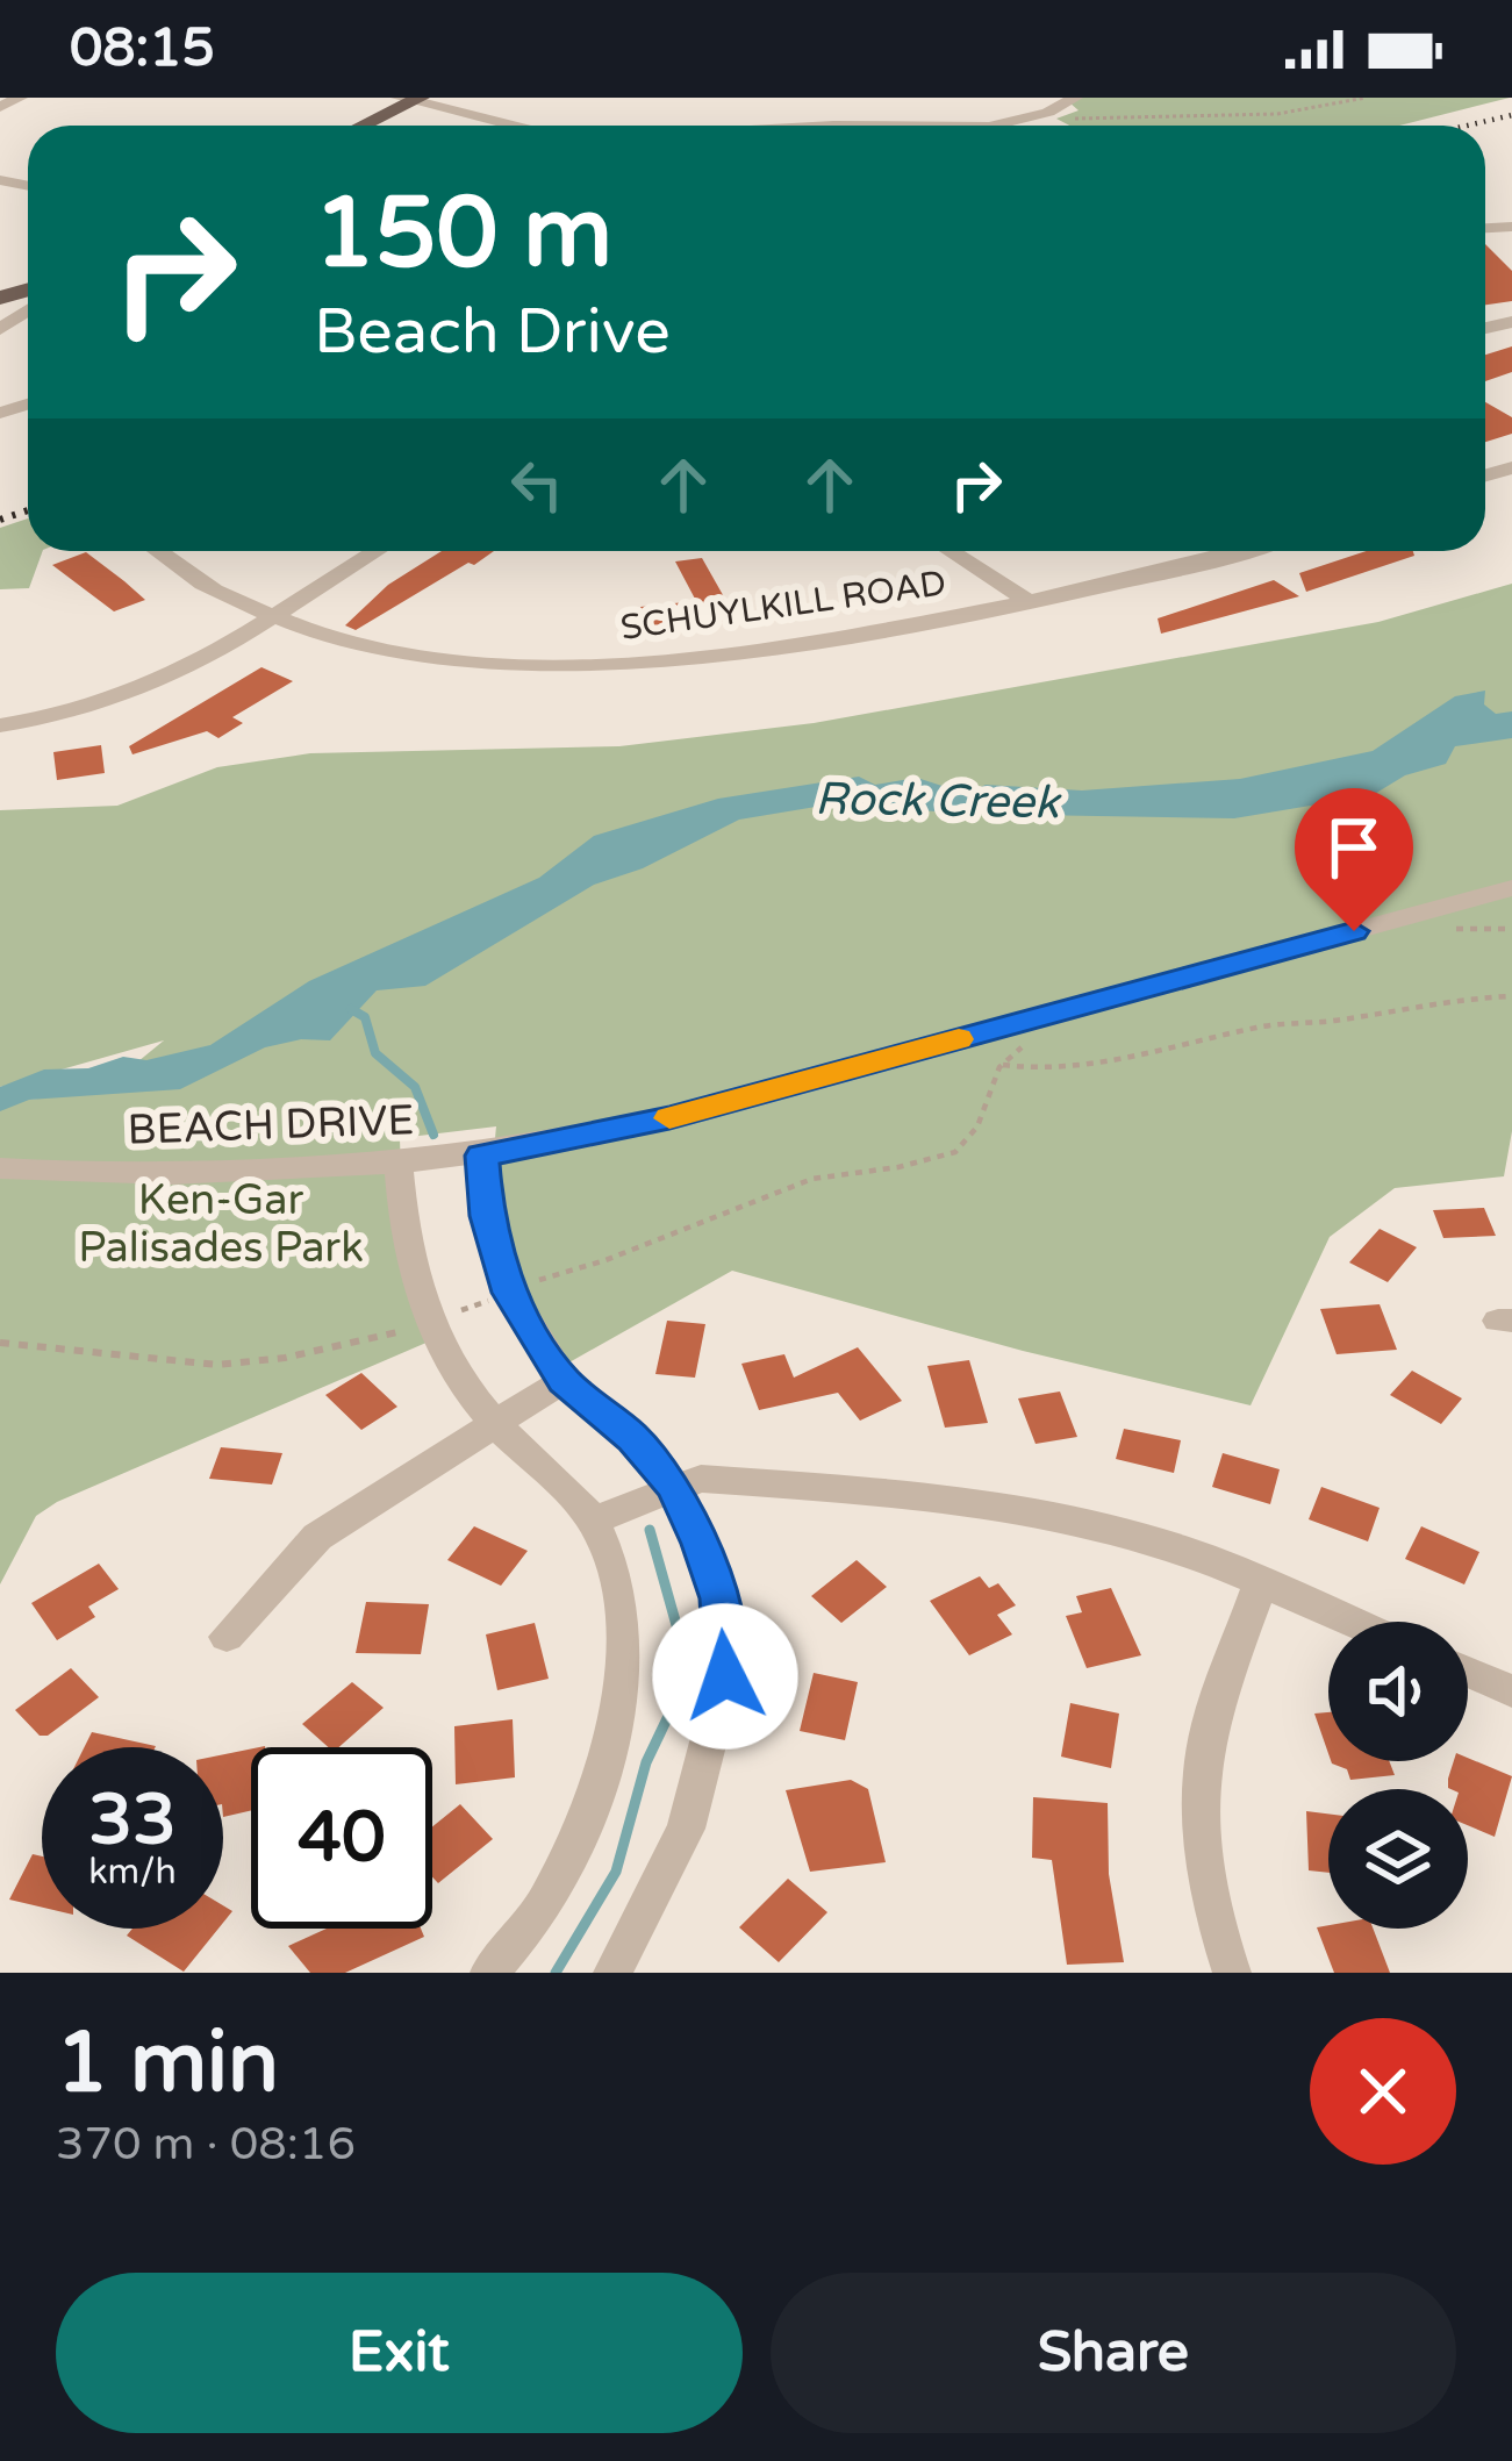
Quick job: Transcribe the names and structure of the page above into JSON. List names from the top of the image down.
{
  "streets": {
    "street": ["SCHUYLKILL ROAD", "BEACH DRIVE"]
  },
  "water": ["Rock Creek"],
  "parks": ["Ken-Gar Palisades Park"],
  "page": {
    "status": "08:15",
    "turn": ["150 m", "Beach Drive"],
    "speed": "33 km/h",
    "limit": "40",
    "heading": ["1 min", "370 m · 08:16"],
    "buttons": ["Exit", "Share"]
  }
}
